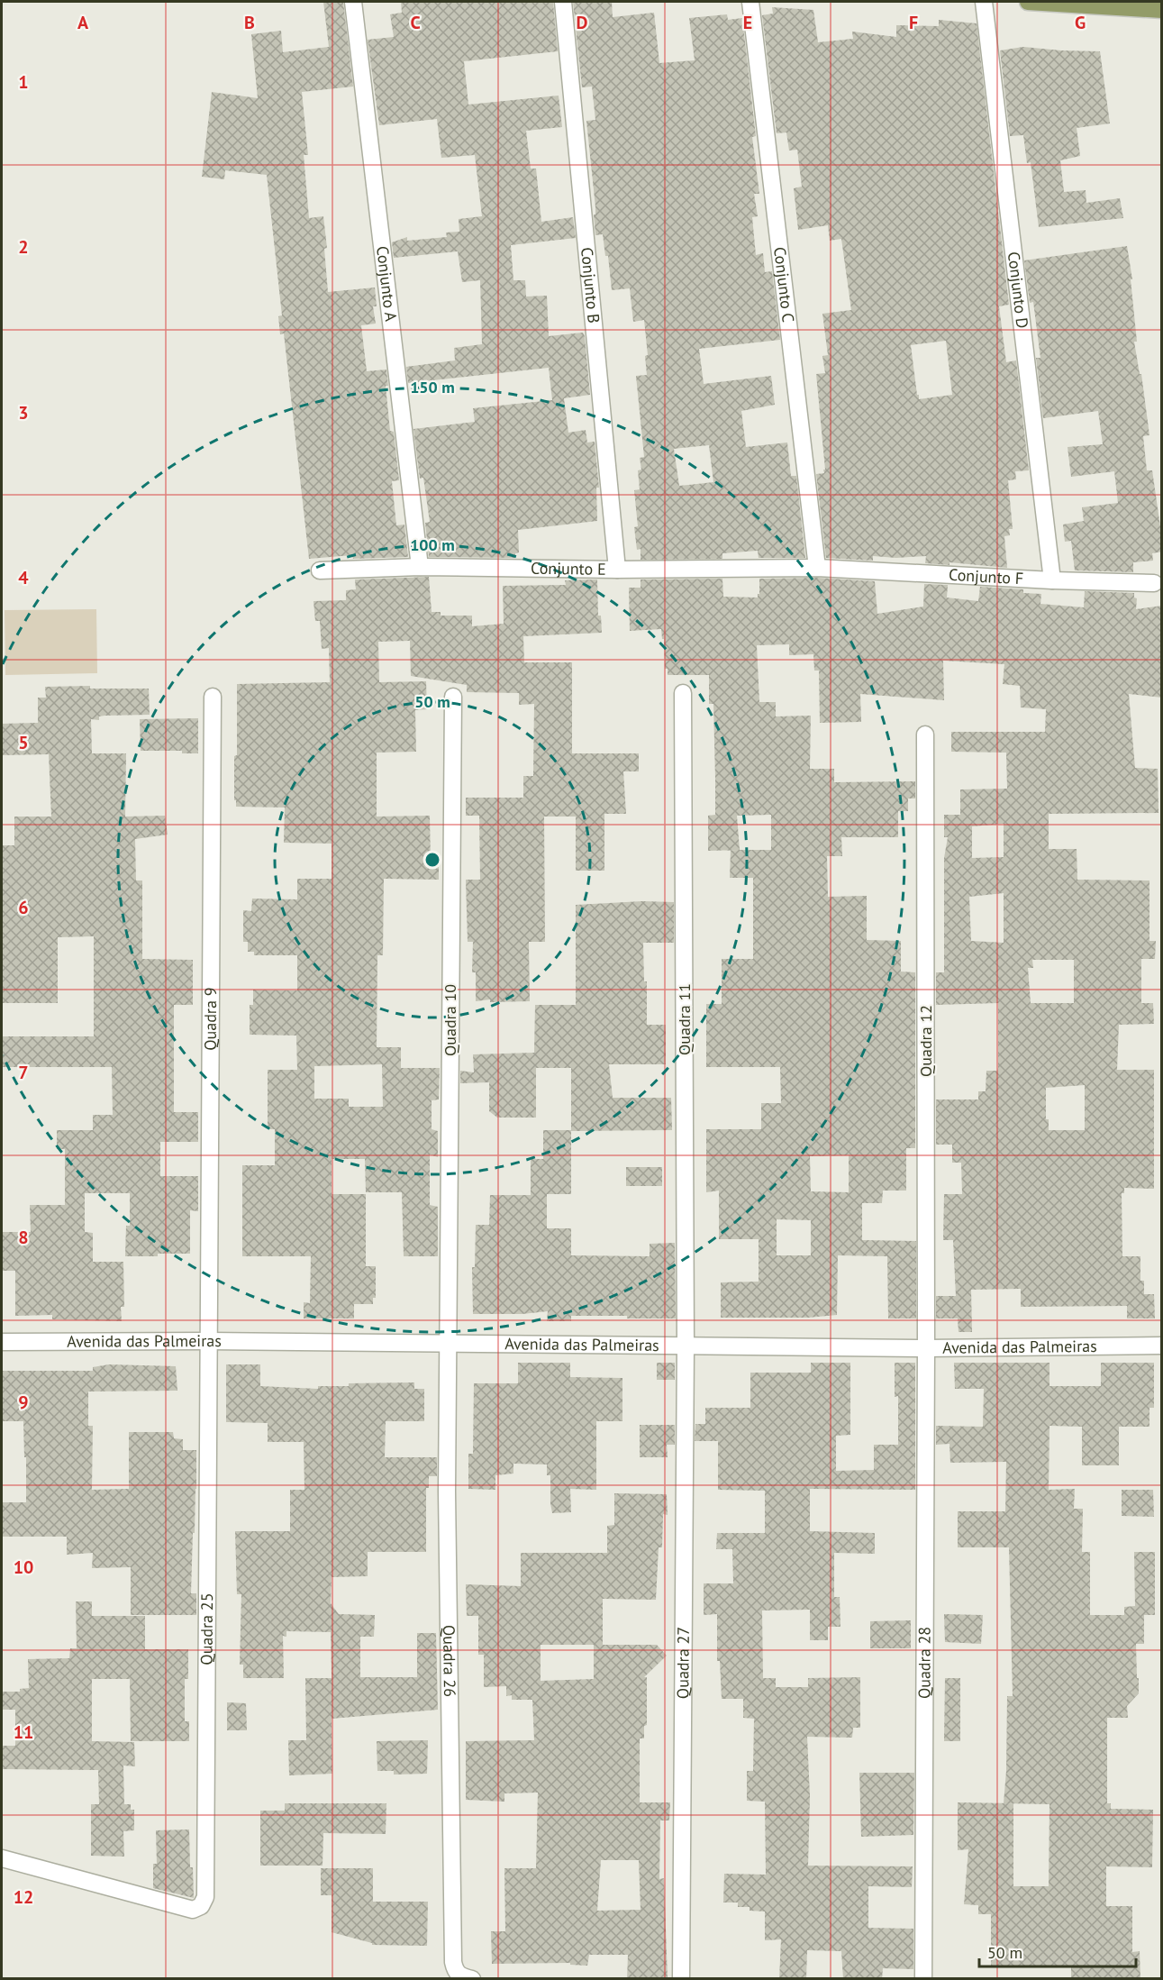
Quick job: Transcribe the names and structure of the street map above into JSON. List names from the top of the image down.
{
  "streets": {
    "street": [
      "Conjunto A",
      "Conjunto C",
      "Conjunto B",
      "Conjunto D",
      "Conjunto E",
      "Conjunto F",
      "Quadra 9",
      "Quadra 11",
      "Quadra 10",
      "Quadra 12",
      "Avenida das Palmeiras",
      "Quadra 25",
      "Quadra 26",
      "Quadra 27",
      "Quadra 28"
    ]
  },
  "crossings": [
    ["Conjunto A", "Conjunto E"],
    ["Conjunto C", "Conjunto E"],
    ["Conjunto C", "Conjunto F"],
    ["Conjunto B", "Conjunto E"],
    ["Conjunto D", "Conjunto F"],
    ["Conjunto E", "Conjunto F"],
    ["Quadra 9", "Avenida das Palmeiras"],
    ["Quadra 9", "Quadra 25"],
    ["Quadra 11", "Avenida das Palmeiras"],
    ["Quadra 11", "Quadra 27"],
    ["Quadra 10", "Avenida das Palmeiras"],
    ["Quadra 10", "Quadra 26"],
    ["Quadra 12", "Avenida das Palmeiras"],
    ["Quadra 12", "Quadra 28"],
    ["Avenida das Palmeiras", "Quadra 25"],
    ["Avenida das Palmeiras", "Quadra 26"],
    ["Avenida das Palmeiras", "Quadra 27"],
    ["Avenida das Palmeiras", "Quadra 28"]
  ],
  "scale_bar": "50 m",
  "grid": {
    "columns": [
      "A",
      "B",
      "C",
      "D",
      "E",
      "F",
      "G"
    ],
    "rows": [
      "1",
      "2",
      "3",
      "4",
      "5",
      "6",
      "7",
      "8",
      "9",
      "10",
      "11",
      "12"
    ]
  },
  "rings": ["150 m", "100 m", "50 m"]
}
